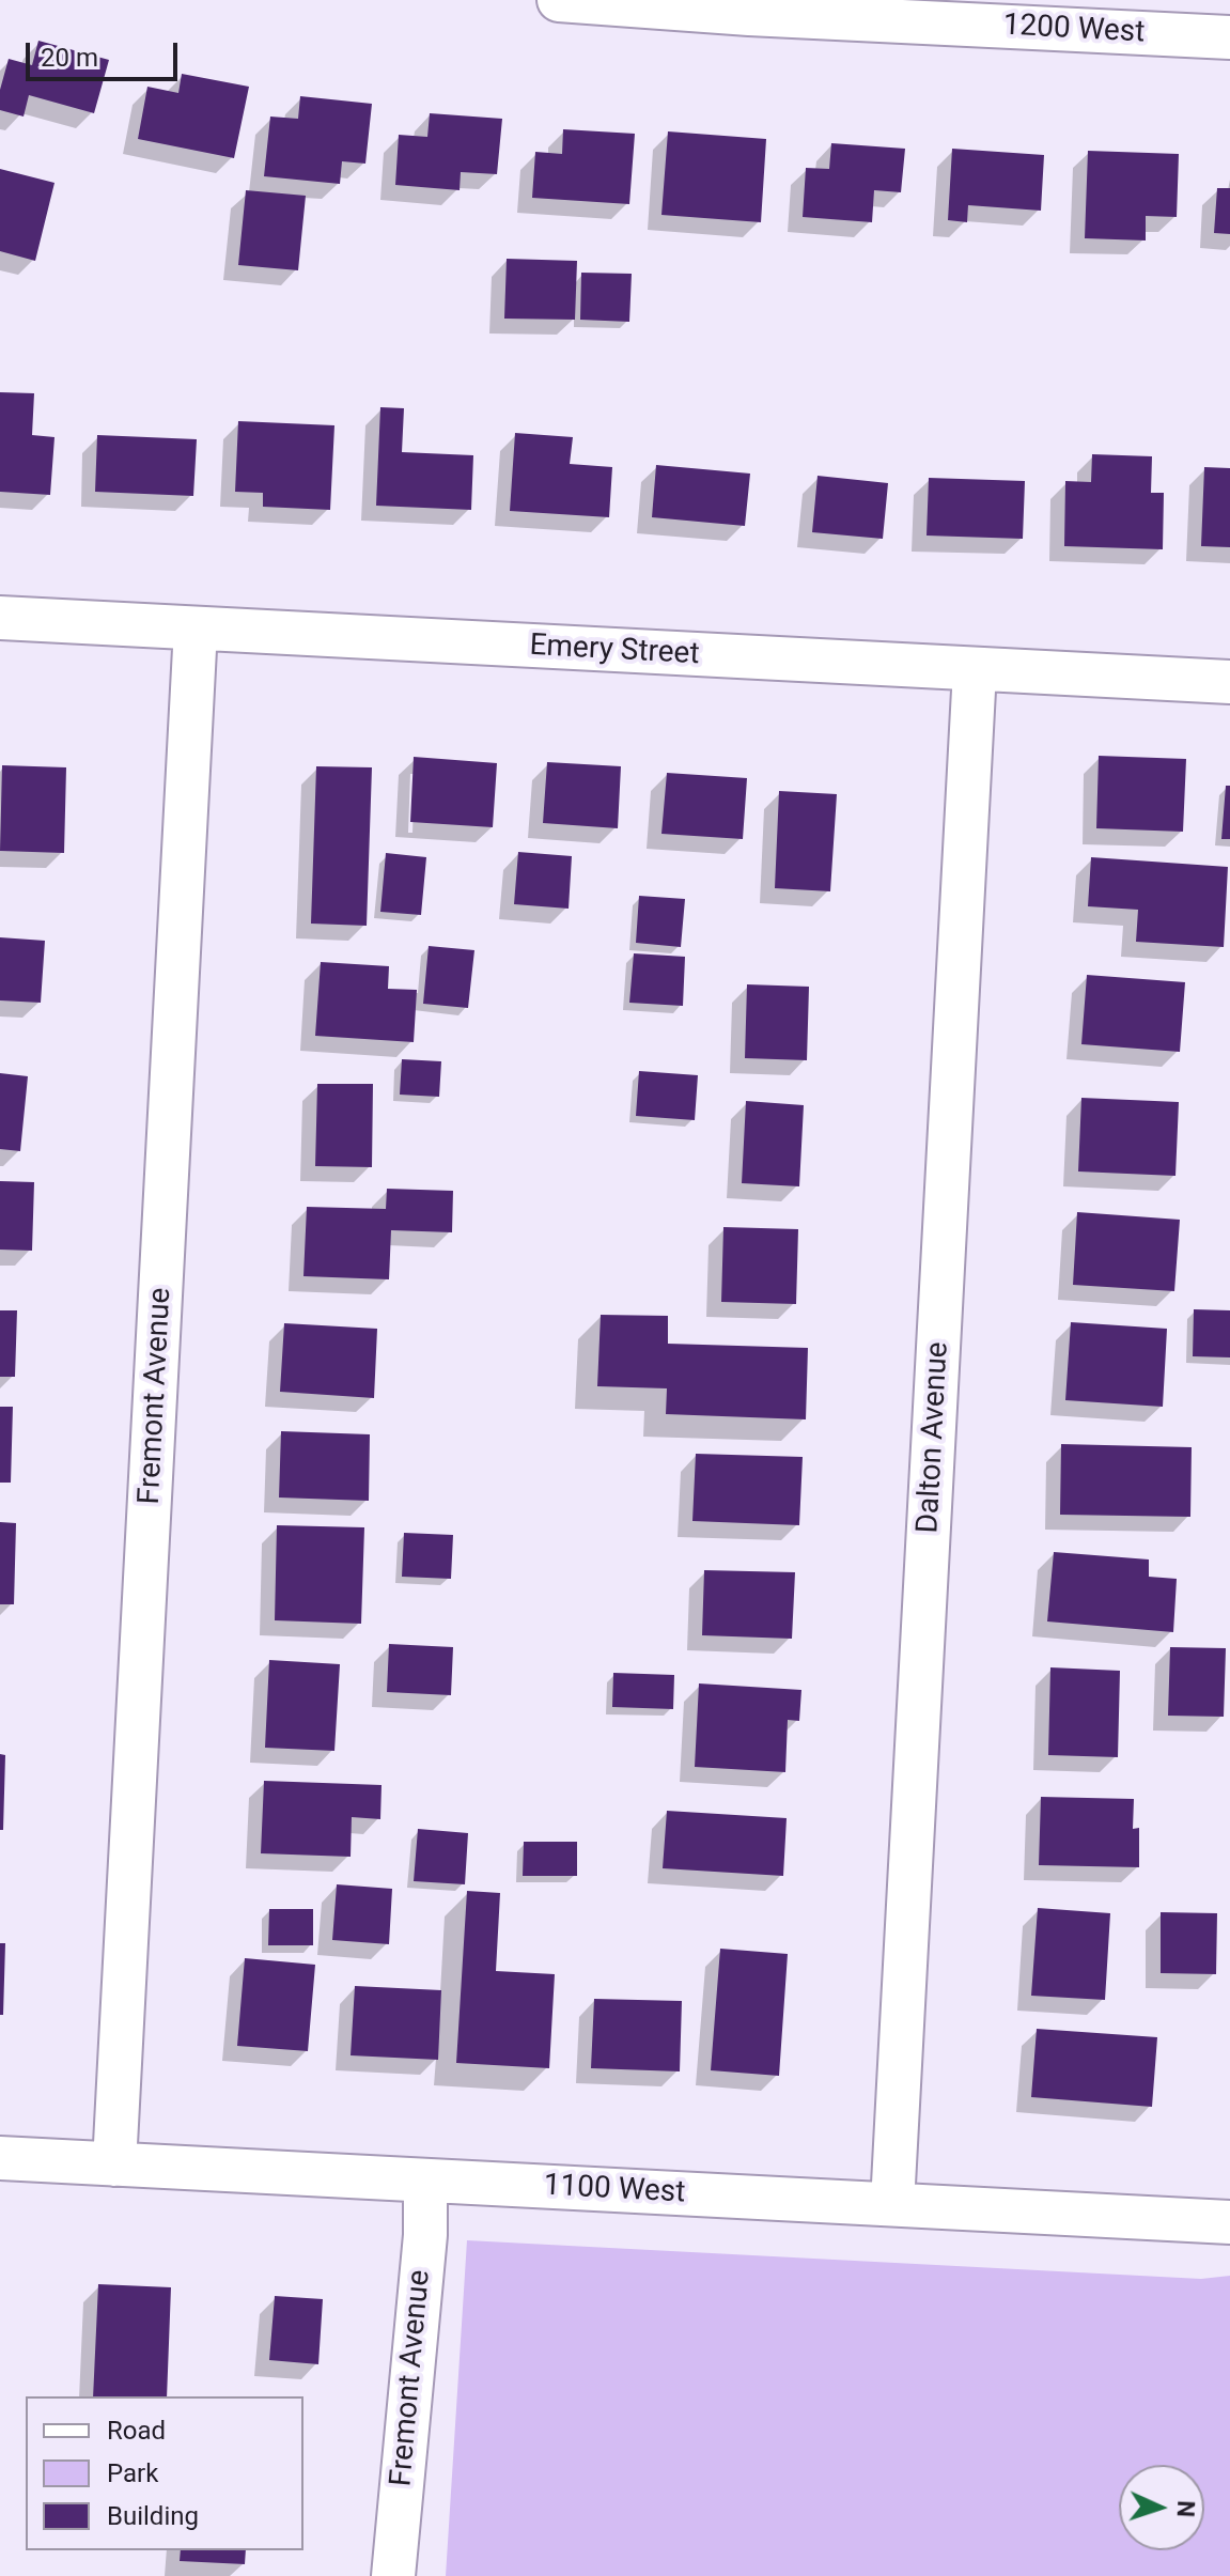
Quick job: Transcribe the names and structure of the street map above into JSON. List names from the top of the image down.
{
  "streets": {
    "street": [
      "1200 West",
      "Emery Street",
      "Fremont Avenue",
      "Dalton Avenue",
      "1100 West"
    ]
  },
  "crossings": [
    ["Emery Street", "Fremont Avenue"],
    ["Emery Street", "Dalton Avenue"],
    ["Fremont Avenue", "1100 West"],
    ["Dalton Avenue", "1100 West"]
  ],
  "legend": ["Road", "Park", "Building"],
  "scale_bar": "20 m",
  "north": "right"
}
